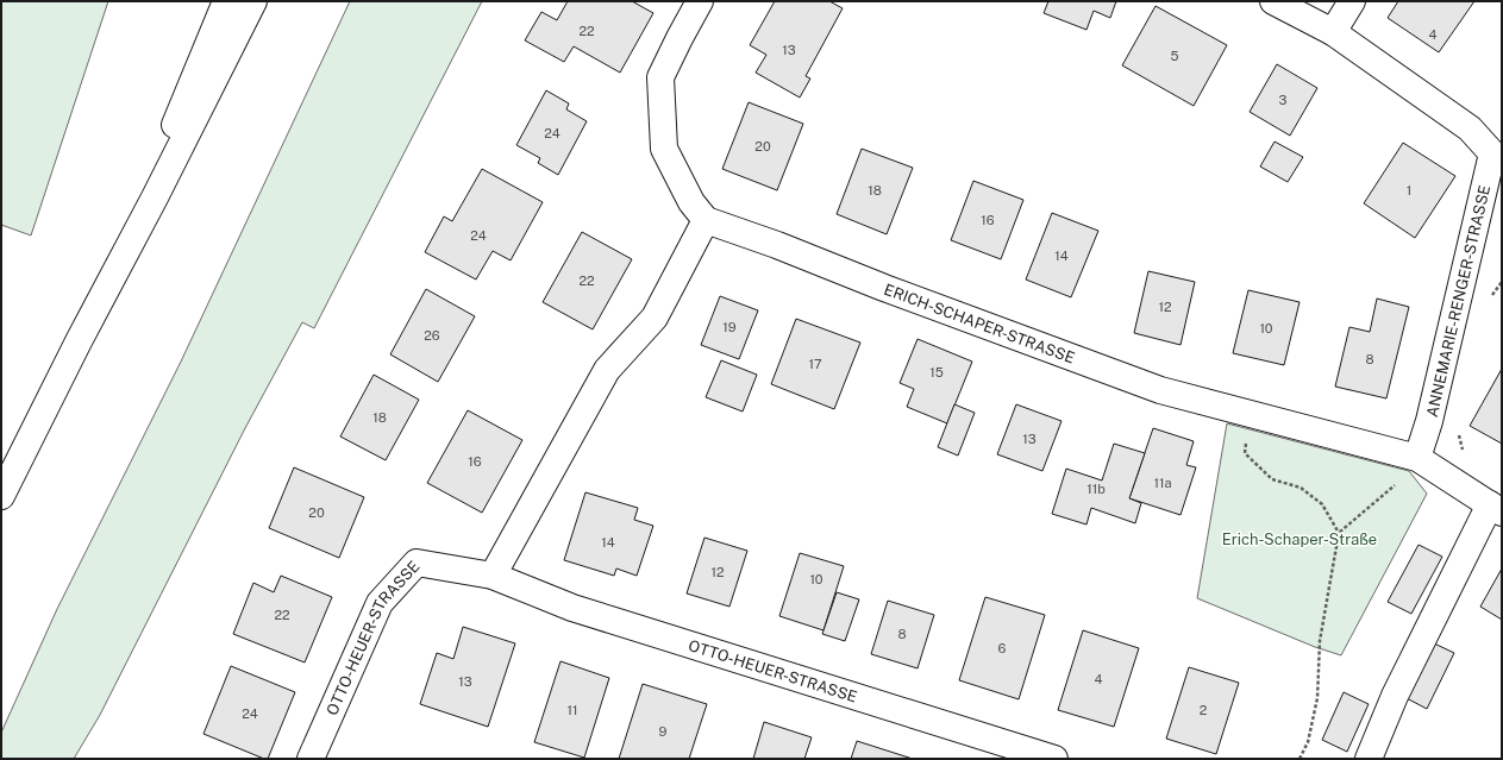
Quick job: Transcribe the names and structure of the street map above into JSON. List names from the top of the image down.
{
  "streets": {
    "street": ["ANNEMARIE-RENGER-STRASSE", "ERICH-SCHAPER-STRASSE", "OTTO-HEUER-STRASSE"]
  },
  "crossings": [
    ["ANNEMARIE-RENGER-STRASSE", "ERICH-SCHAPER-STRASSE"]
  ],
  "parks": ["Erich-Schaper-Straße"],
  "house_numbers": [
    "22",
    "4",
    "13",
    "5",
    "3",
    "24",
    "20",
    "18",
    "1",
    "16",
    "24",
    "14",
    "22",
    "12",
    "19",
    "10",
    "26",
    "8",
    "17",
    "15",
    "18",
    "13",
    "16",
    "11a",
    "11b",
    "20",
    "14",
    "12",
    "10",
    "22",
    "8",
    "6",
    "4",
    "13",
    "11",
    "2",
    "24",
    "9"
  ]
}
